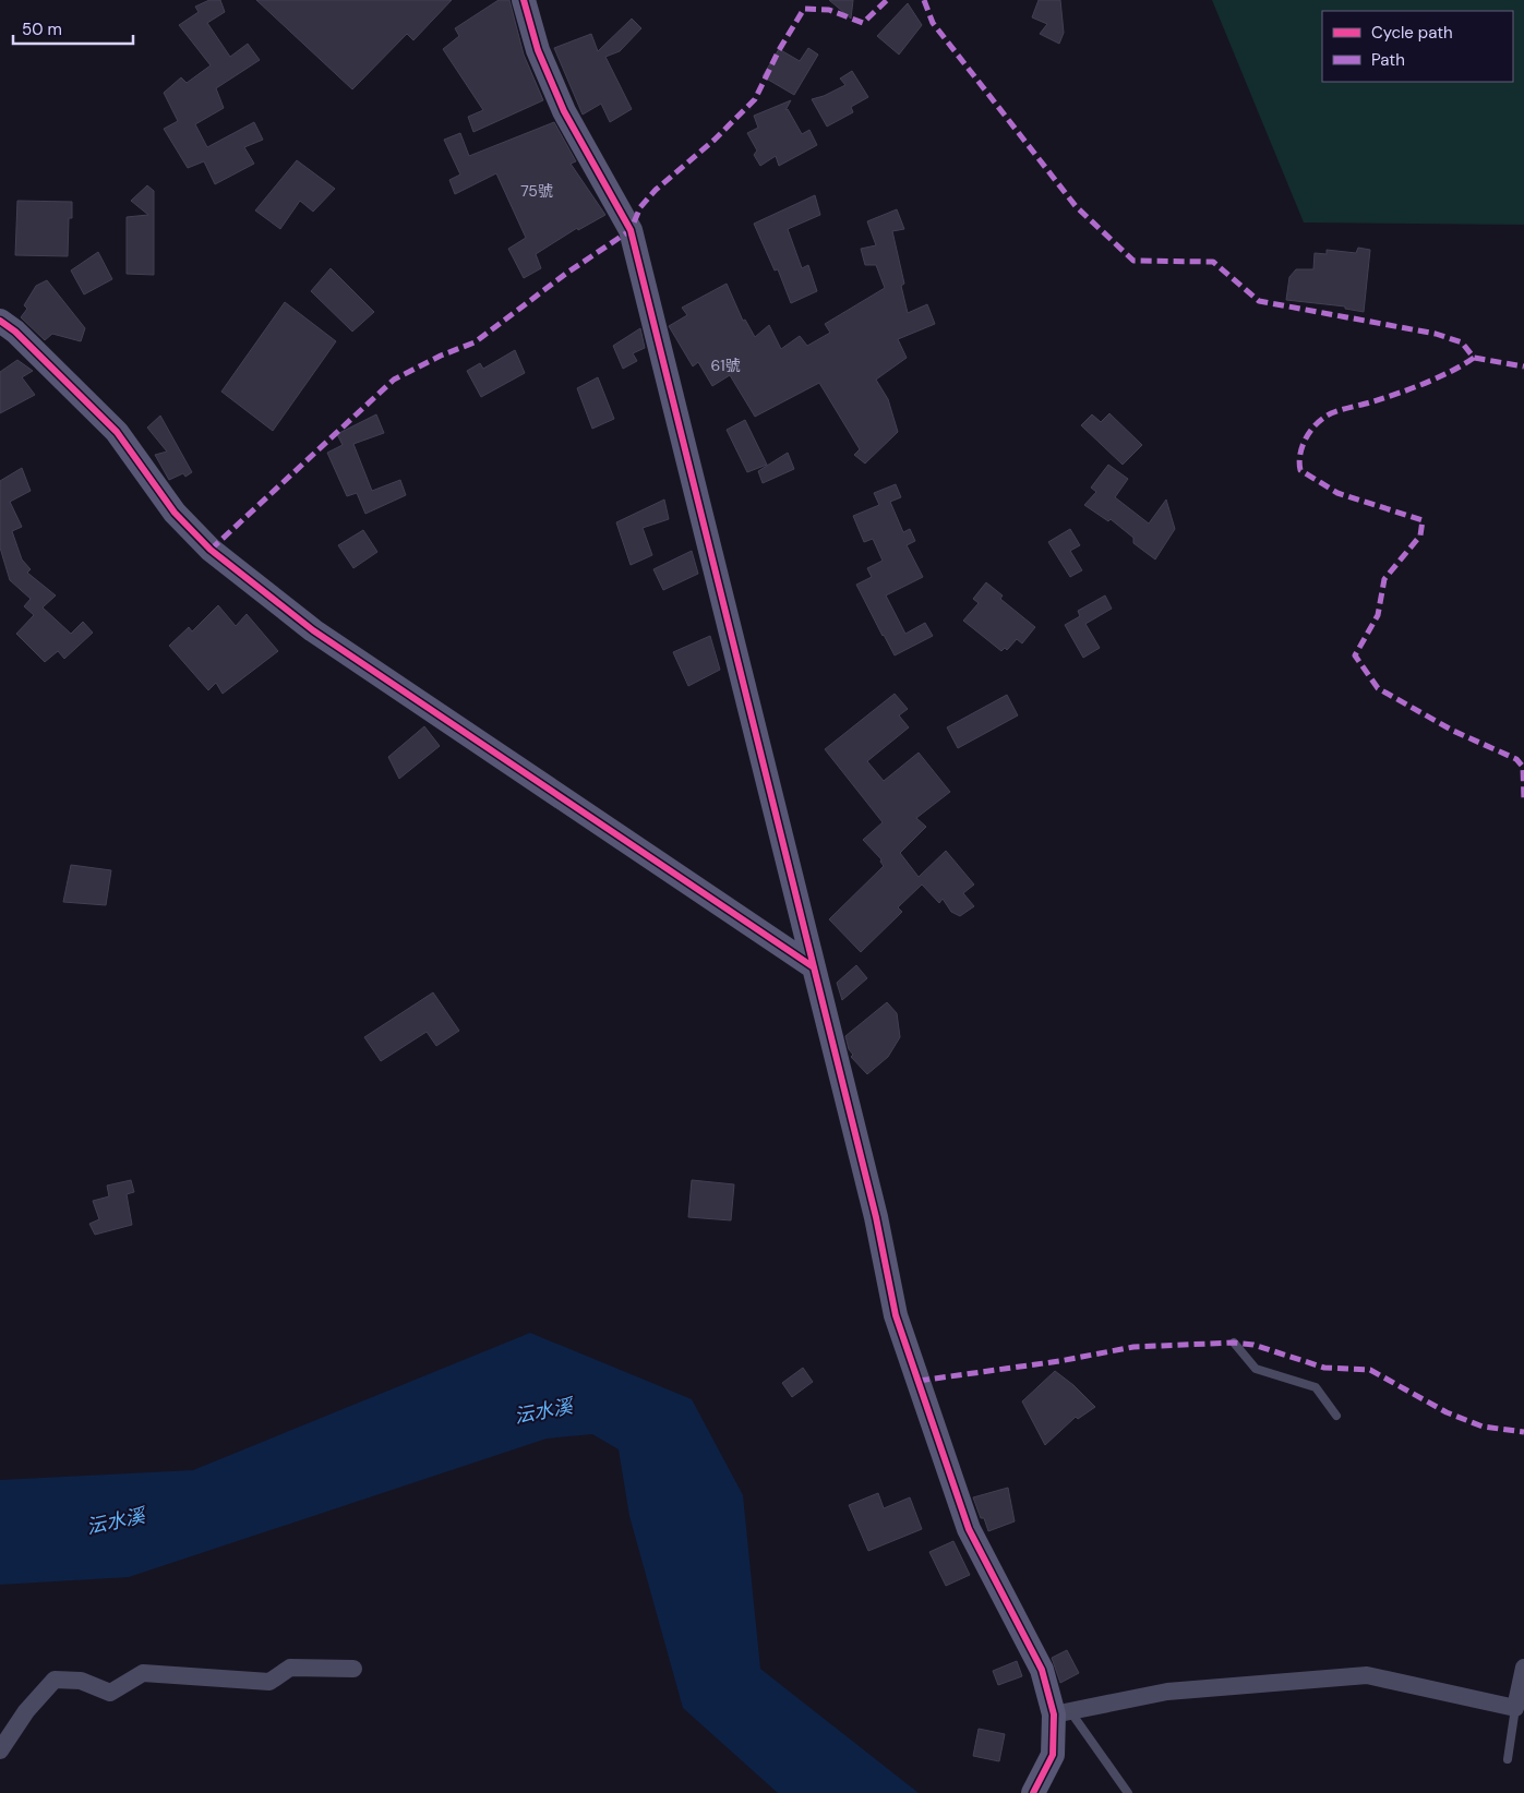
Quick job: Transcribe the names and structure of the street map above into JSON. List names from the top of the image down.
{
  "water": ["沄水溪"],
  "house_numbers": ["75號", "61號"],
  "legend": ["Cycle path", "Path"],
  "scale_bar": "50 m"
}
